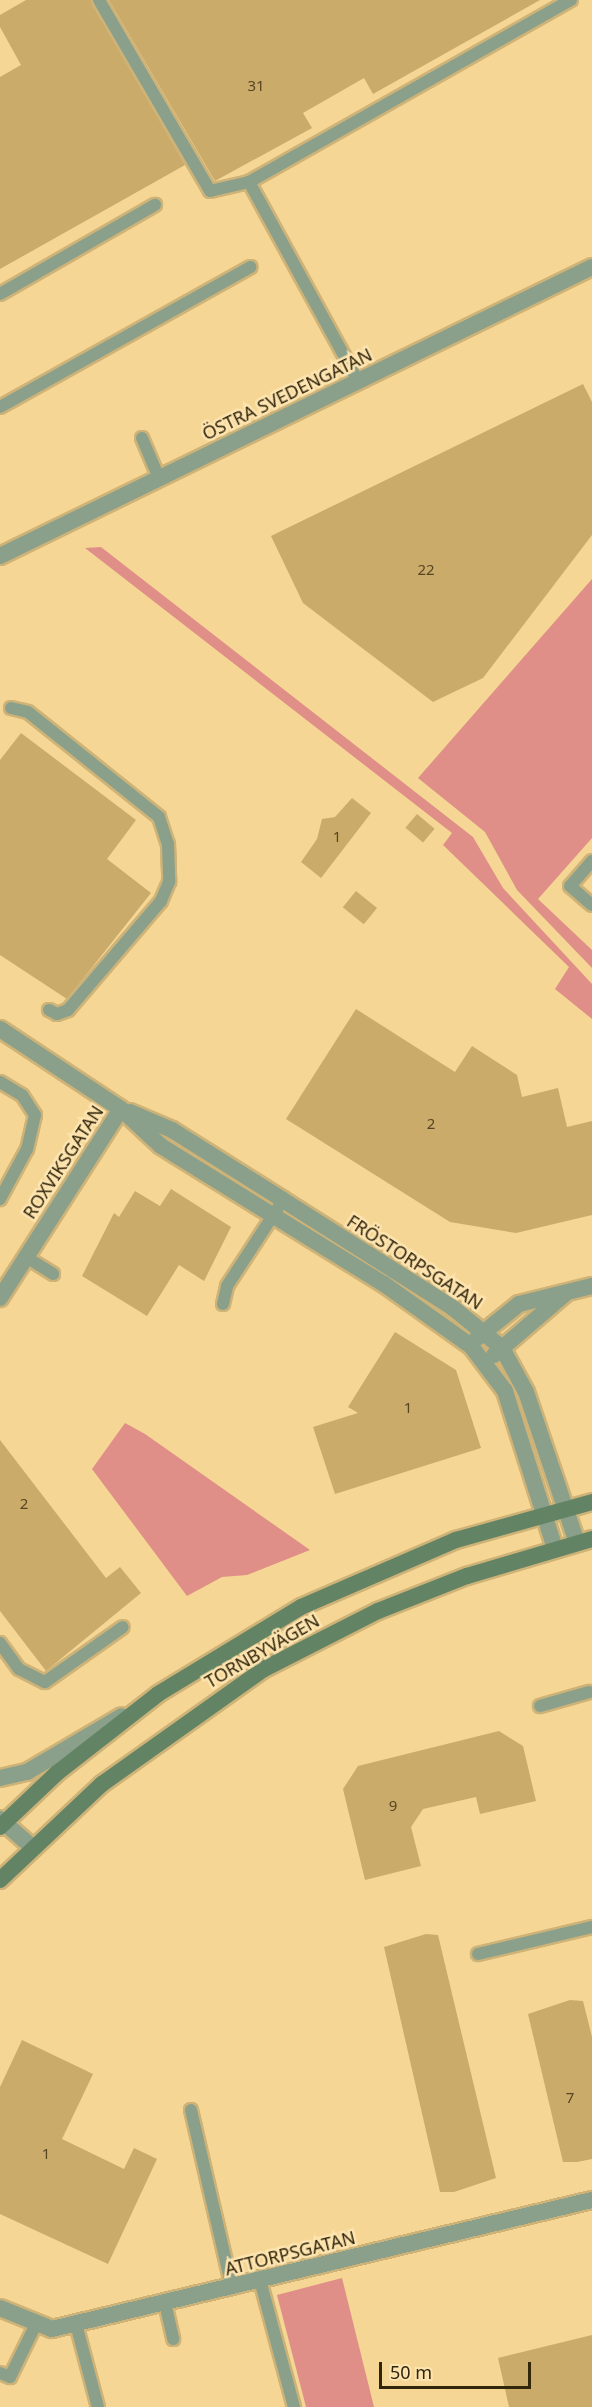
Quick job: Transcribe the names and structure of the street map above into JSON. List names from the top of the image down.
{
  "streets": {
    "main road": ["TORNBYVÄGEN"],
    "street": [
      "ÖSTRA SVEDENGATAN",
      "ROXVIKSGATAN",
      "FRÖSTORPSGATAN",
      "ATTORPSGATAN"
    ]
  },
  "crossings": [
    ["ROXVIKSGATAN", "FRÖSTORPSGATAN"],
    ["FRÖSTORPSGATAN", "TORNBYVÄGEN"]
  ],
  "house_numbers": [
    "31",
    "22",
    "1",
    "2",
    "1",
    "2",
    "9",
    "7",
    "1"
  ],
  "scale_bar": "50 m"
}
